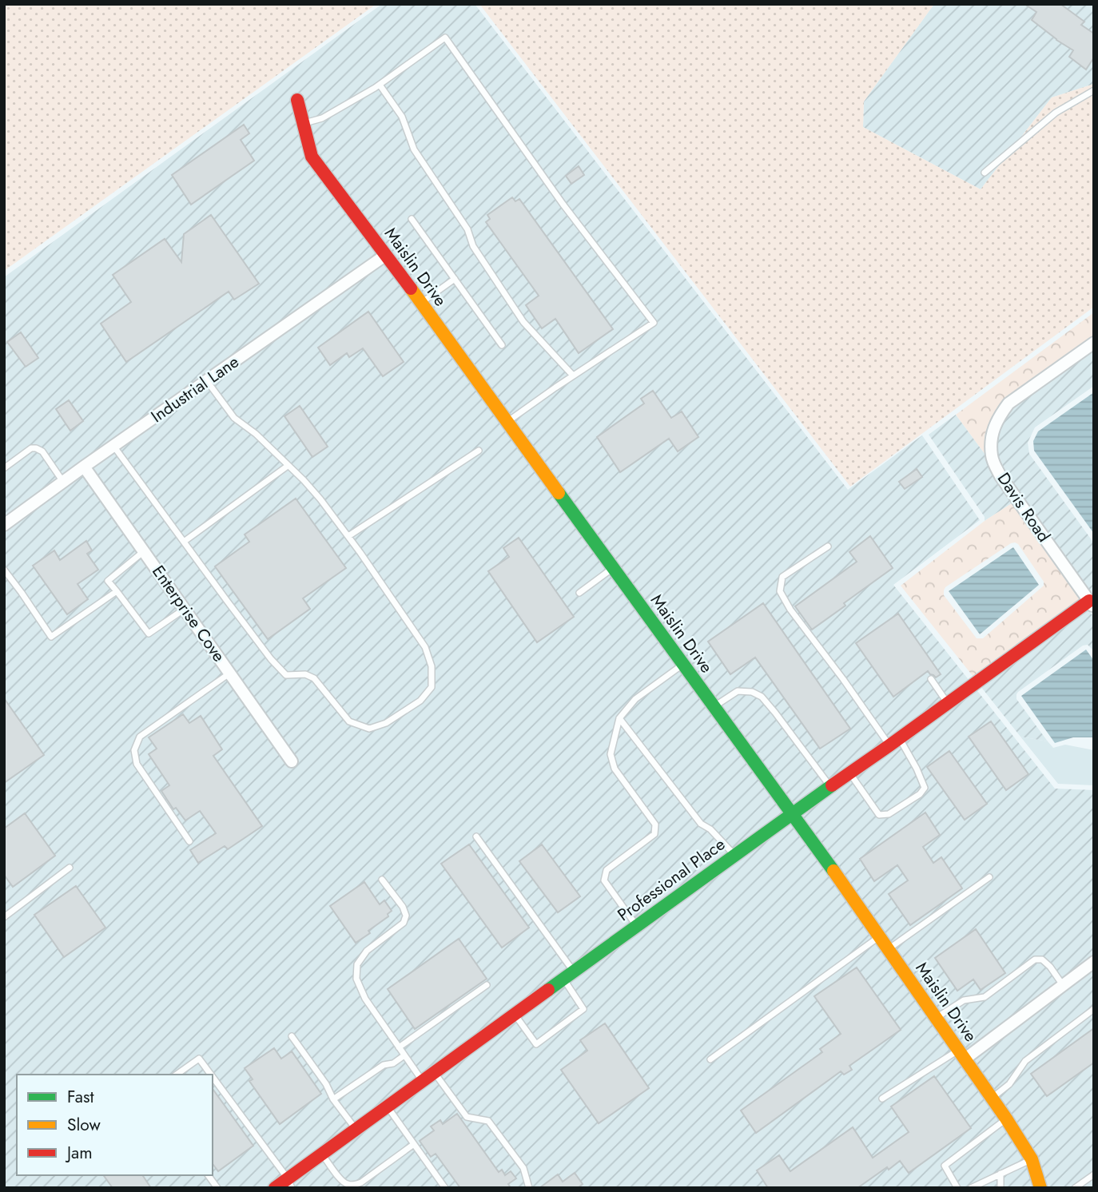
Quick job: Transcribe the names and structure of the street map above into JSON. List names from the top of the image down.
{
  "streets": {
    "street": [
      "Maislin Drive",
      "Industrial Lane",
      "Davis Road",
      "Enterprise Cove",
      "Professional Place"
    ]
  },
  "crossings": [
    ["Maislin Drive", "Industrial Lane"],
    ["Maislin Drive", "Professional Place"],
    ["Industrial Lane", "Enterprise Cove"],
    ["Davis Road", "Professional Place"]
  ],
  "legend": ["Fast", "Slow", "Jam"]
}
